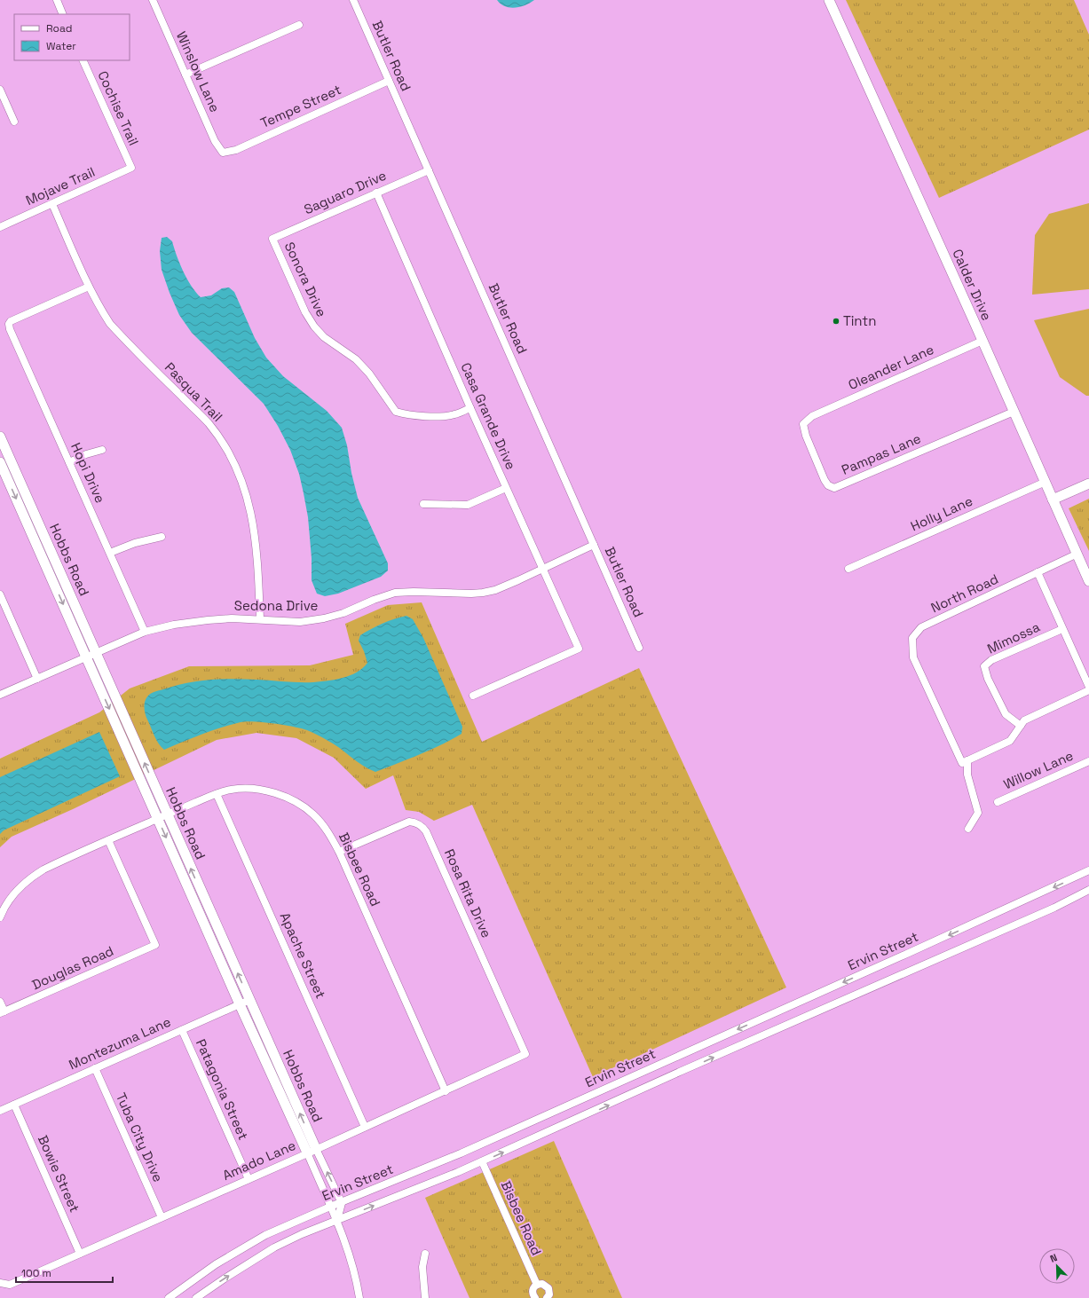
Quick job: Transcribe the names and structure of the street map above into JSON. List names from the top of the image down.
{
  "streets": {
    "street": [
      "Butler Road",
      "Winslow Lane",
      "Tempe Street",
      "Cochise Trail",
      "Mojave Trail",
      "Saguaro Drive",
      "Sonora Drive",
      "Calder Drive",
      "Oleander Lane",
      "Pasqua Trail",
      "Casa Grande Drive",
      "Pampas Lane",
      "Hopi Drive",
      "Holly Lane",
      "Hobbs Road",
      "North Road",
      "Sedona Drive",
      "Mimossa",
      "Willow Lane",
      "Bisbee Road",
      "Rosa Rita Drive",
      "Ervin Street",
      "Apache Street",
      "Douglas Road",
      "Montezuma Lane",
      "Patagonia Street",
      "Tuba City Drive",
      "Amado Lane",
      "Bowie Street"
    ]
  },
  "crossings": [
    ["Butler Road", "Tempe Street"],
    ["Butler Road", "Saguaro Drive"],
    ["Butler Road", "Sedona Drive"],
    ["Winslow Lane", "Tempe Street"],
    ["Cochise Trail", "Mojave Trail"],
    ["Mojave Trail", "Pasqua Trail"],
    ["Saguaro Drive", "Sonora Drive"],
    ["Saguaro Drive", "Casa Grande Drive"],
    ["Sonora Drive", "Casa Grande Drive"],
    ["Calder Drive", "Oleander Lane"],
    ["Calder Drive", "Pampas Lane"],
    ["Calder Drive", "Holly Lane"],
    ["Calder Drive", "North Road"],
    ["Oleander Lane", "Pampas Lane"],
    ["Pasqua Trail", "Hopi Drive"],
    ["Pasqua Trail", "Sedona Drive"],
    ["Casa Grande Drive", "Sedona Drive"],
    ["Hopi Drive", "Sedona Drive"],
    ["Hobbs Road", "Sedona Drive"],
    ["Hobbs Road", "Bisbee Road"],
    ["Hobbs Road", "Ervin Street"],
    ["Hobbs Road", "Montezuma Lane"],
    ["Hobbs Road", "Amado Lane"],
    ["Bisbee Road", "Rosa Rita Drive"],
    ["Bisbee Road", "Ervin Street"],
    ["Bisbee Road", "Apache Street"],
    ["Bisbee Road", "Douglas Road"],
    ["Bisbee Road", "Amado Lane"],
    ["Rosa Rita Drive", "Amado Lane"],
    ["Apache Street", "Amado Lane"],
    ["Montezuma Lane", "Patagonia Street"],
    ["Montezuma Lane", "Tuba City Drive"],
    ["Montezuma Lane", "Bowie Street"],
    ["Patagonia Street", "Amado Lane"],
    ["Tuba City Drive", "Amado Lane"],
    ["Amado Lane", "Bowie Street"]
  ],
  "places": ["Tintn"],
  "legend": ["Road", "Water"],
  "scale_bar": "100 m",
  "north": "top left"
}
